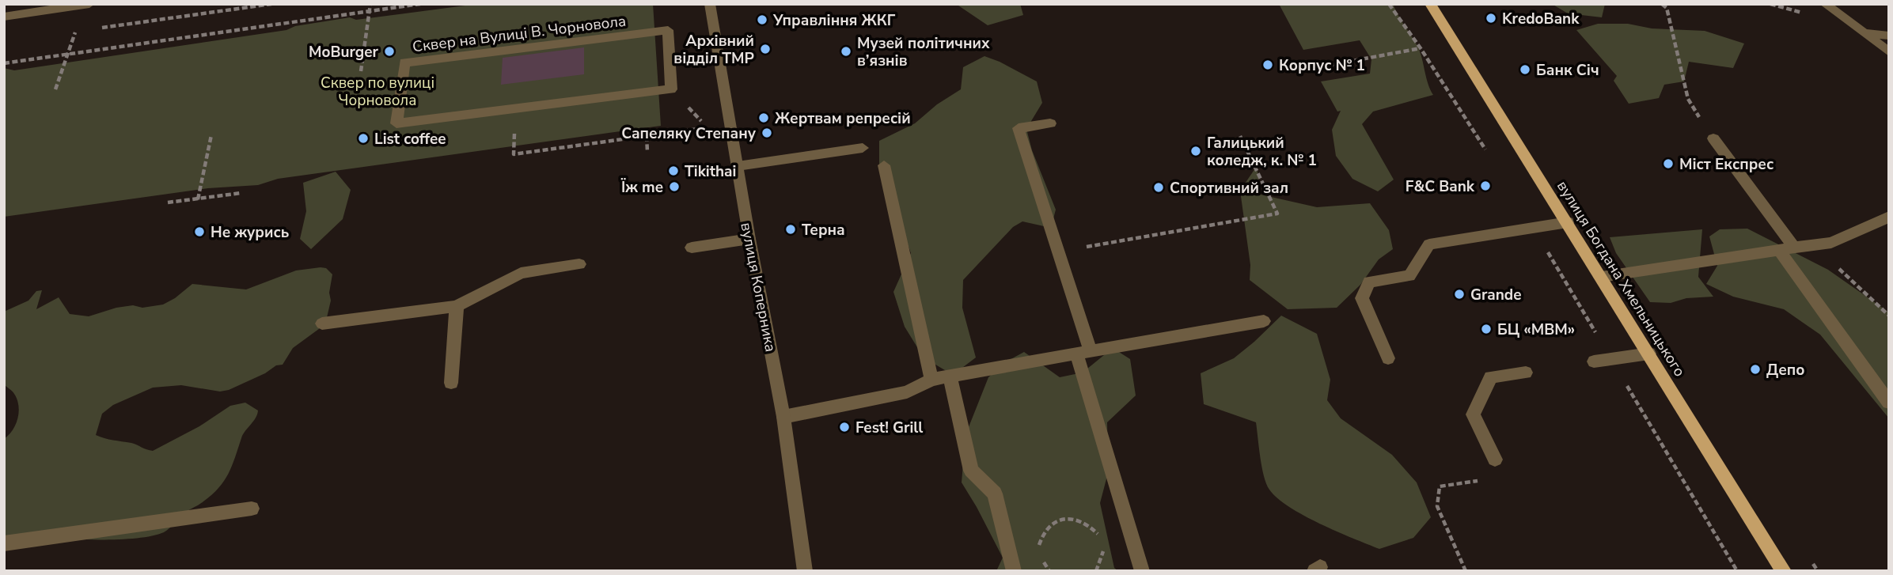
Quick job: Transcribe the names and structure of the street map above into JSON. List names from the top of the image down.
{
  "streets": {
    "main road": ["вулиця Богдана Хмельницького"],
    "street": ["Сквер на Вулиці В. Чорновола", "вулиця Коперника"]
  },
  "parks": ["Сквер по вулиці Чорновола"],
  "places": [
    "KredoBank",
    "Управління ЖКГ",
    "Архівний відділ ТМР",
    "MoBurger",
    "Музей політичних в’язнів",
    "Корпус № 1",
    "Банк Січ",
    "Жертвам репресій",
    "Сапеляку Степану",
    "List coffee",
    "Галицький коледж, к. № 1",
    "Міст Експрес",
    "Tikithai",
    "F&C Bank",
    "Їж me",
    "Спортивний зал",
    "Терна",
    "Не журись",
    "Grande",
    "БЦ «МВМ»",
    "Депо",
    "Fest! Grill"
  ]
}
